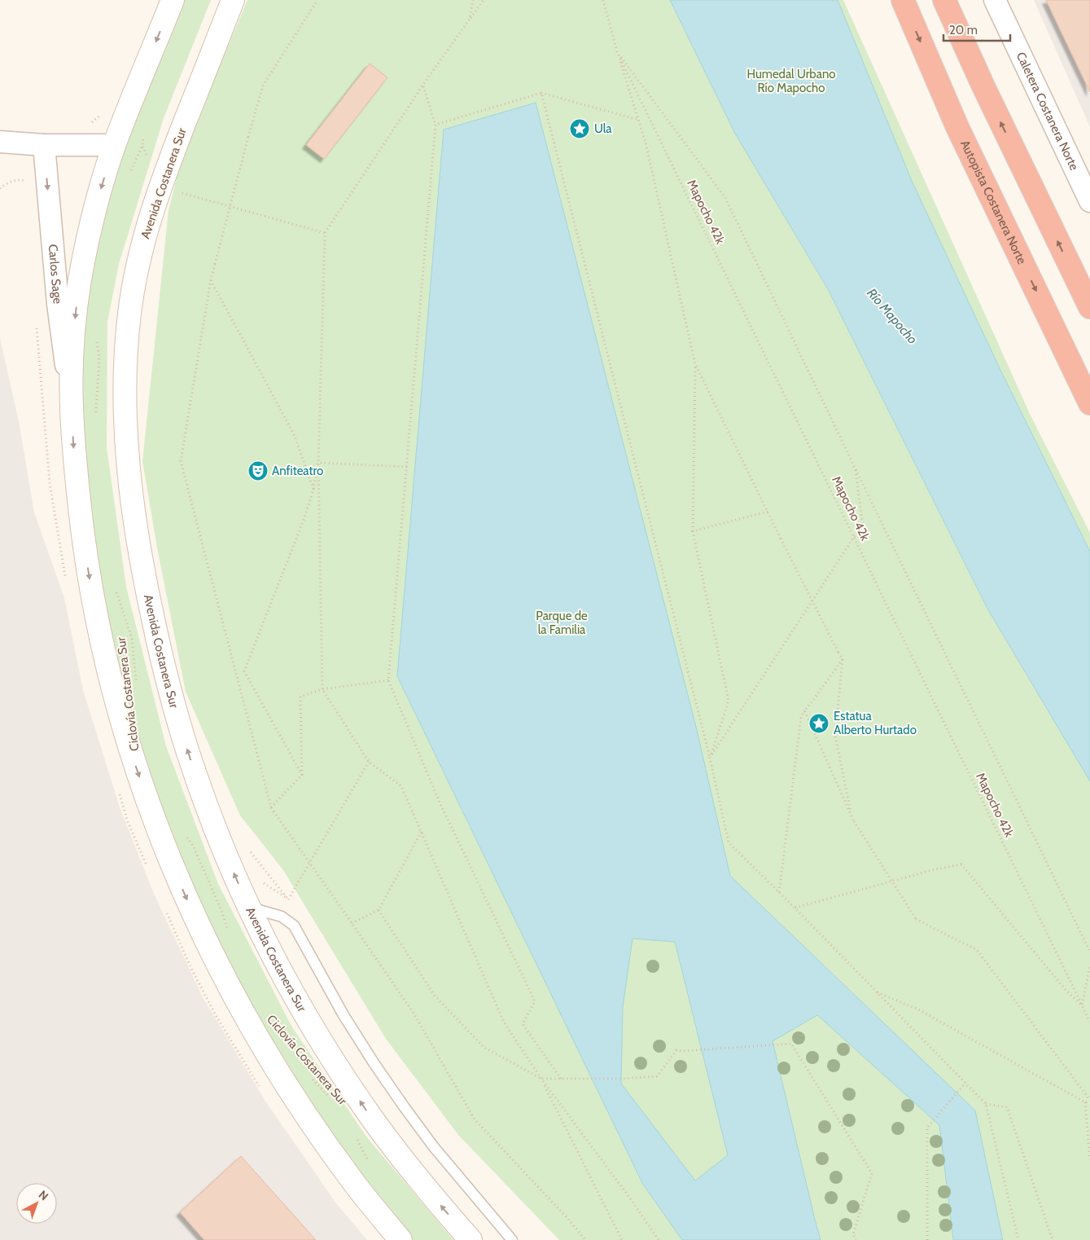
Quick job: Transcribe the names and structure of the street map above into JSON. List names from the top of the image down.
{
  "streets": {
    "highway": ["Autopista Costanera Norte"],
    "main road": ["Avenida Costanera Sur"],
    "street": ["Caletera Costanera Norte", "Carlos Sage"],
    "path": ["Mapocho 42k", "Ciclovía Costanera Sur"]
  },
  "one_way": ["Carlos Sage"],
  "water": ["Río Mapocho"],
  "parks": ["Humedal Urbano Río Mapocho", "Parque de la Familia"],
  "places": {
    "place": ["Ula", "Estatua Alberto Hurtado"],
    "theatre": ["Anfiteatro"]
  },
  "scale_bar": "20 m",
  "north": "top right"
}
